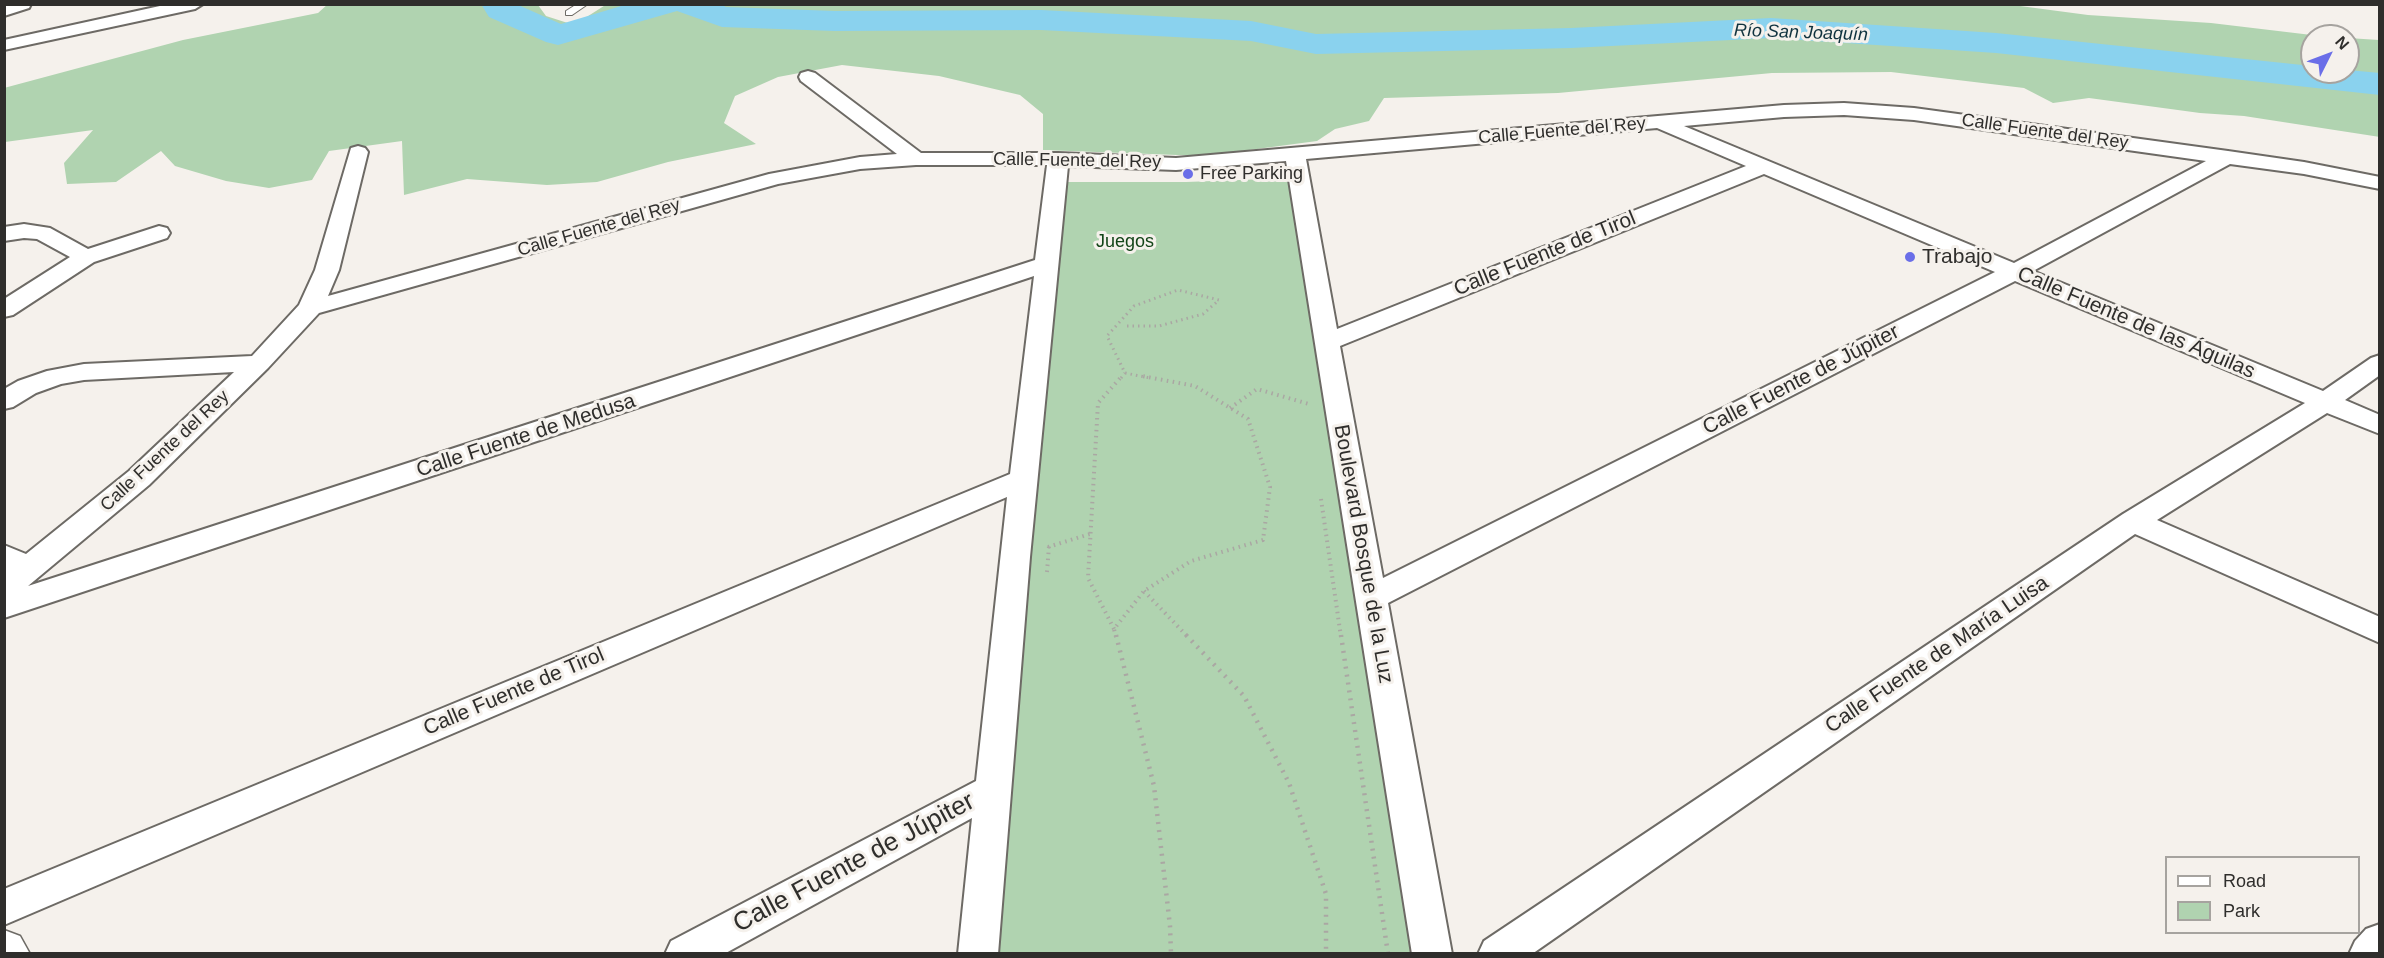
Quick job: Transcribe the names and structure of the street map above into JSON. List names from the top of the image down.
{
  "streets": {
    "street": [
      "Calle Fuente del Rey",
      "Calle Fuente de Tirol",
      "Calle Fuente de las Águilas",
      "Calle Fuente de Júpiter",
      "Calle Fuente de Medusa",
      "Boulevard Bosque de la Luz",
      "Calle Fuente de María Luisa"
    ]
  },
  "crossings": [
    ["Calle Fuente del Rey", "Calle Fuente de las Águilas"],
    ["Calle Fuente del Rey", "Calle Fuente de Júpiter"],
    ["Calle Fuente del Rey", "Boulevard Bosque de la Luz"],
    ["Calle Fuente de Tirol", "Calle Fuente de las Águilas"],
    ["Calle Fuente de Tirol", "Boulevard Bosque de la Luz"],
    ["Calle Fuente de las Águilas", "Calle Fuente de Júpiter"],
    ["Calle Fuente de las Águilas", "Calle Fuente de María Luisa"],
    ["Calle Fuente de Júpiter", "Boulevard Bosque de la Luz"]
  ],
  "water": ["Río San Joaquín"],
  "parks": ["Juegos"],
  "places": ["Free Parking", "Trabajo"],
  "legend": ["Road", "Park"],
  "north": "top right"
}
